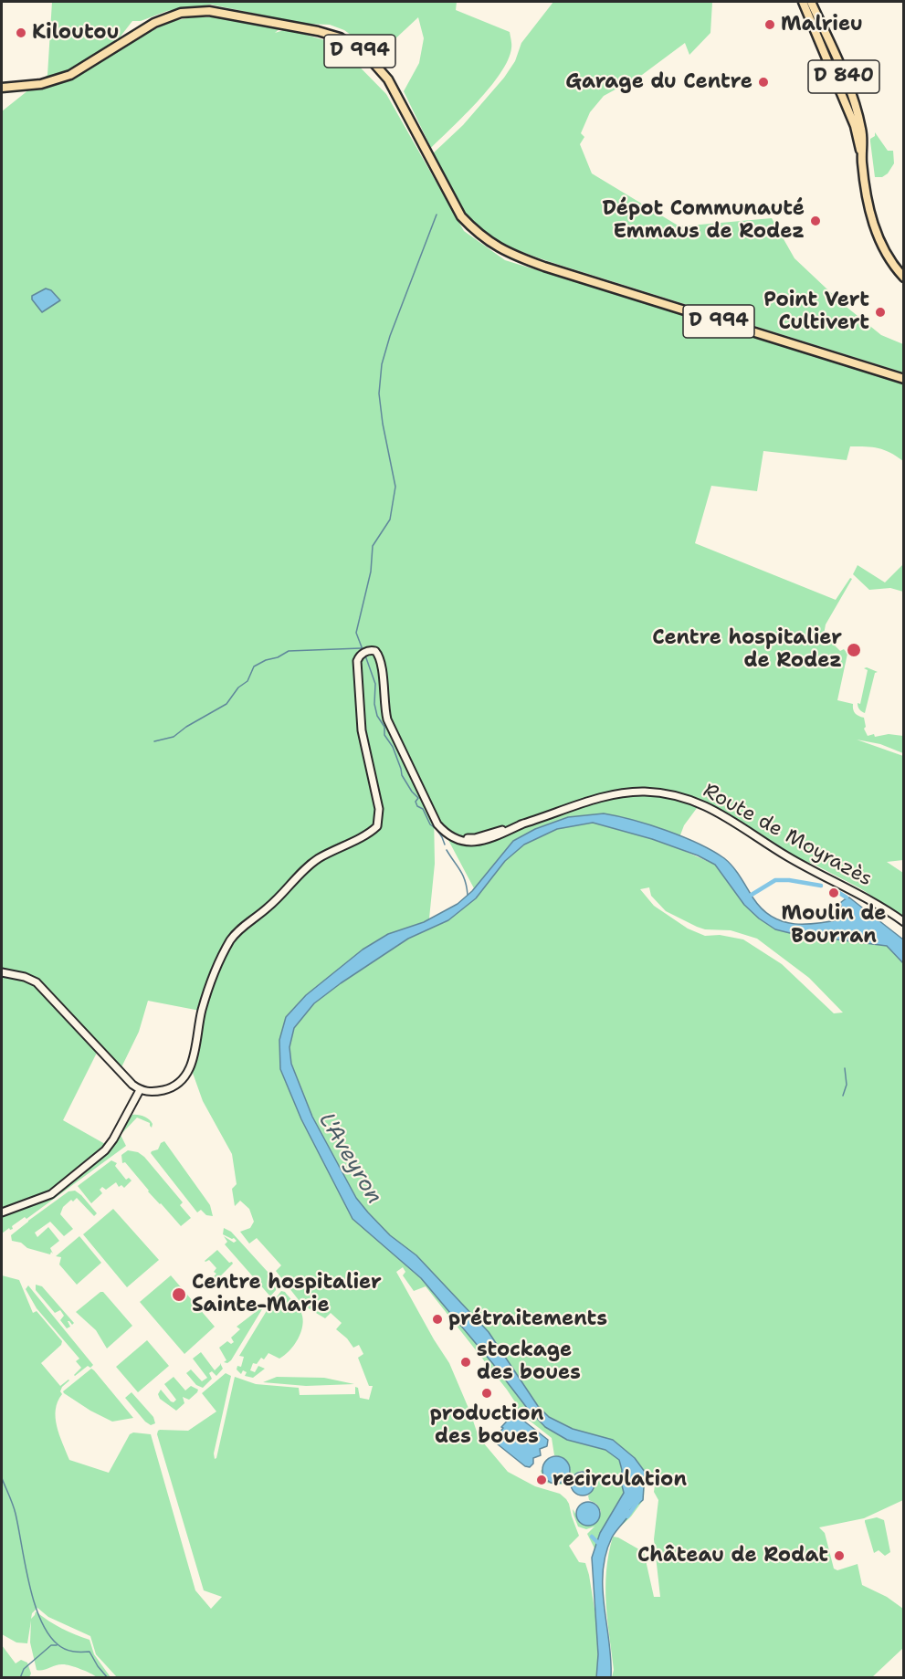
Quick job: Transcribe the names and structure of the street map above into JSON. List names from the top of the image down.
{
  "streets": {
    "main road": ["D 994", "D 840"],
    "street": ["Route de Moyrazès"]
  },
  "water": ["L'Aveyron"],
  "places": [
    "Malrieu",
    "Kiloutou",
    "Garage du Centre",
    "Dépot Communauté Emmaus de Rodez",
    "Point Vert Cultivert",
    "Centre hospitalier de Rodez",
    "Moulin de Bourran",
    "Centre hospitalier Sainte-Marie",
    "prétraitements",
    "stockage des boues",
    "production des boues",
    "recirculation",
    "Château de Rodat"
  ]
}
